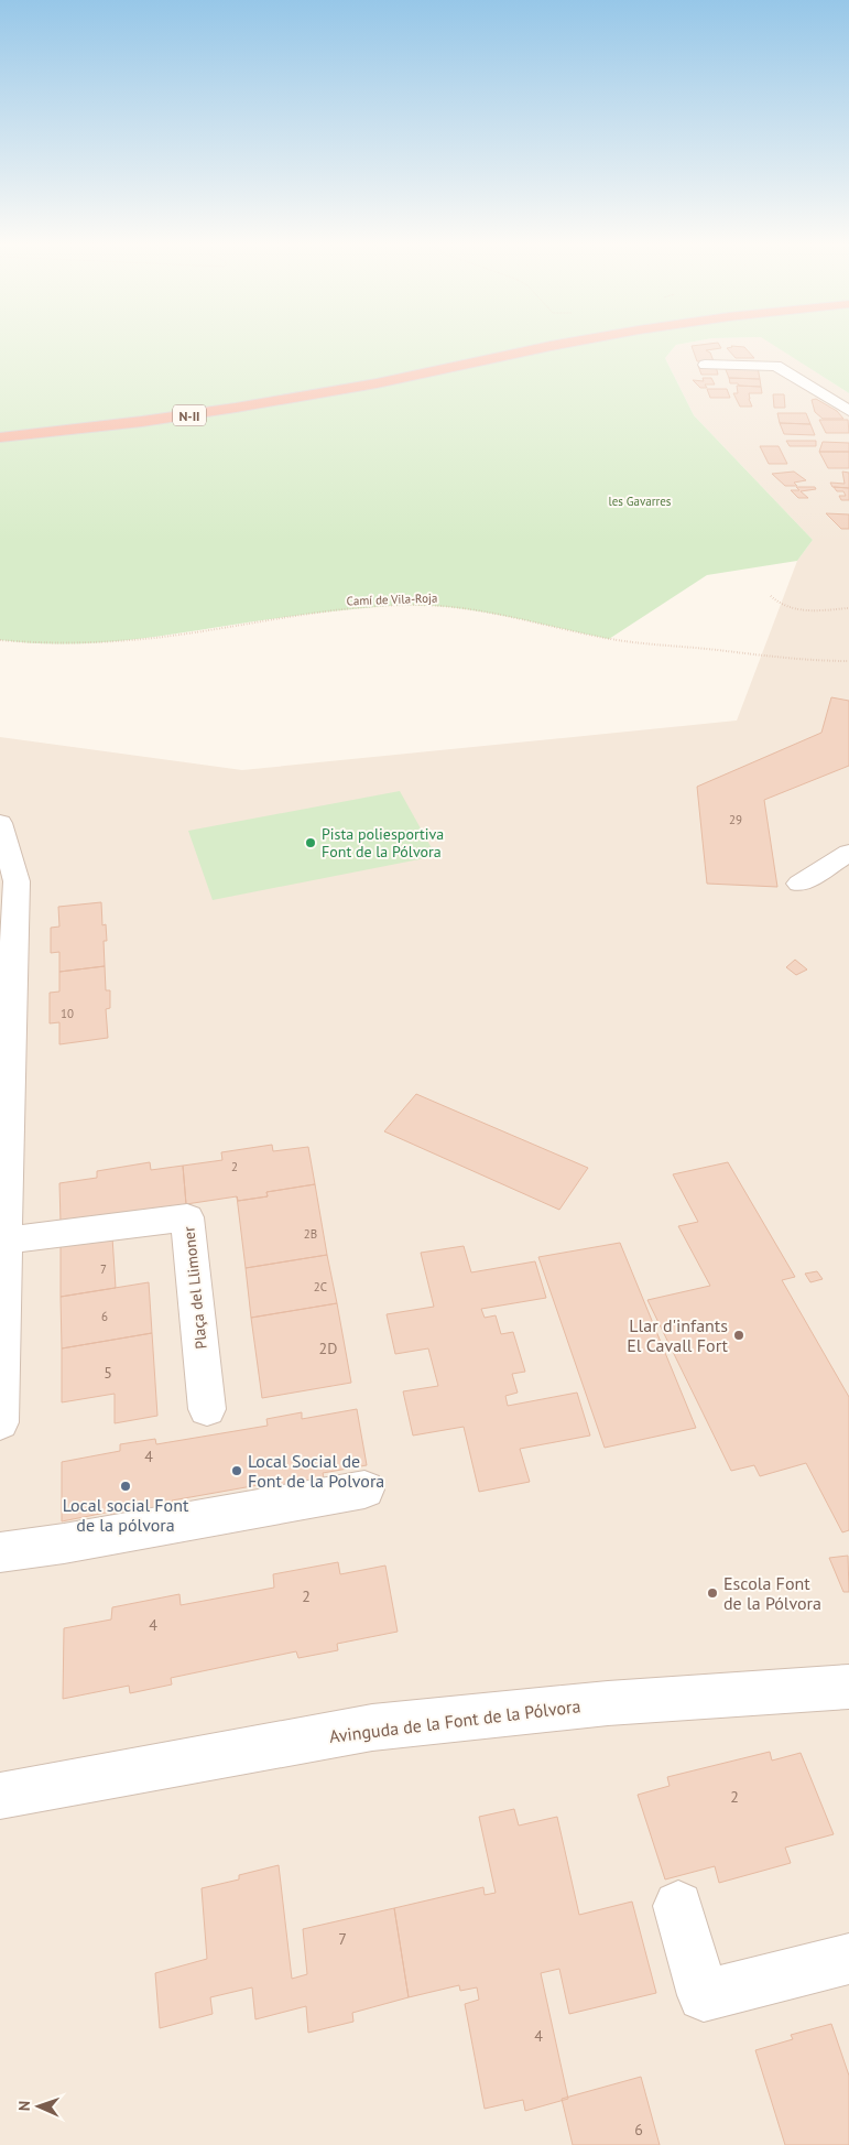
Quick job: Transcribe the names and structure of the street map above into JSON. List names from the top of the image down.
{
  "streets": {
    "highway": ["N-II"],
    "street": ["Plaça del Llimoner", "Avinguda de la Font de la Pólvora"],
    "path": ["Camí de Vila-Roja"]
  },
  "parks": ["les Gavarres"],
  "places": [
    "Pista poliesportiva Font de la Pólvora",
    "Llar d'infants El Cavall Fort",
    "Local Social de Font de la Polvora",
    "Local social Font de la pólvora",
    "Escola Font de la Pólvora"
  ],
  "house_numbers": [
    "29",
    "10",
    "2",
    "2B",
    "7",
    "2C",
    "6",
    "2D",
    "5",
    "4",
    "2",
    "4",
    "2",
    "7",
    "4",
    "6"
  ],
  "north": "left"
}
